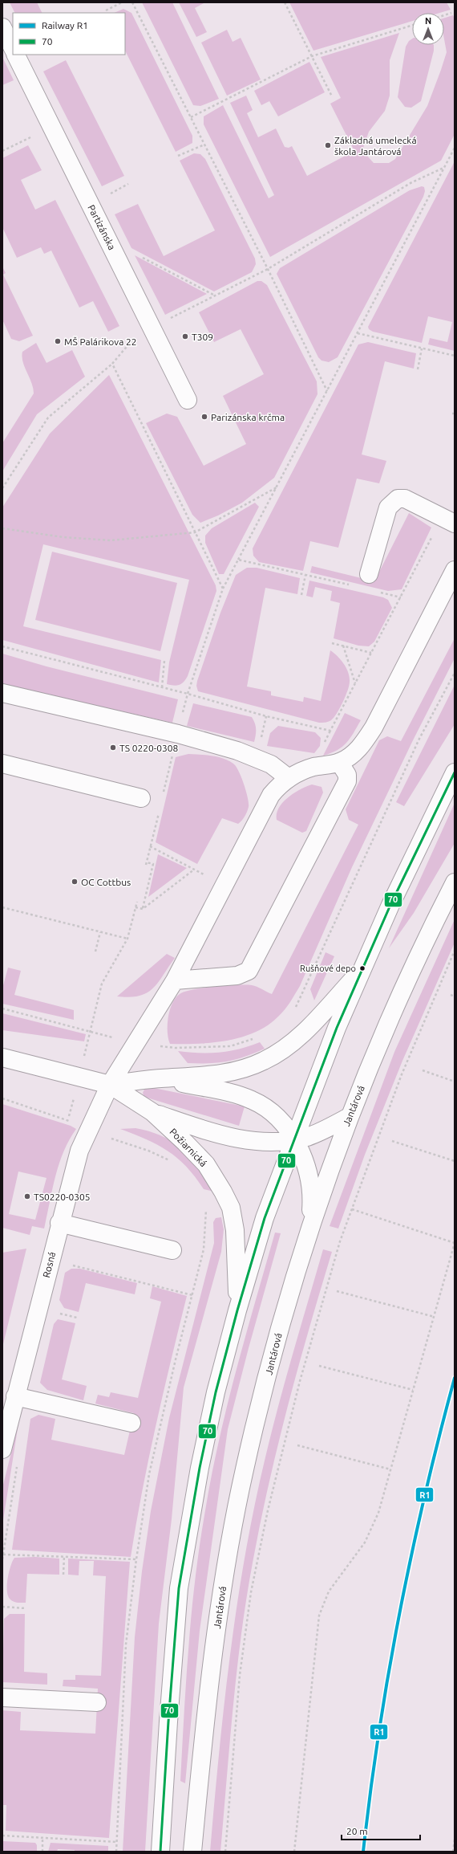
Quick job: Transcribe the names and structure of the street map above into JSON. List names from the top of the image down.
{
  "streets": {
    "street": [
      "Partizánska",
      "Jantárová",
      "Požiarnická",
      "Rosná"
    ]
  },
  "crossings": [
    ["Jantárová", "Požiarnická"],
    ["Požiarnická", "Rosná"]
  ],
  "places": [
    "Základná umelecká škola Jantárová",
    "T309",
    "MŠ Palárikova 22",
    "Parizánska krčma",
    "TS 0220-0308",
    "OC Cottbus",
    "Rušňové depo",
    "TS0220-0305"
  ],
  "lines": ["transit line 70", "rail line R1"],
  "legend": ["Railway R1", "70"],
  "scale_bar": "20 m",
  "north": "top"
}
